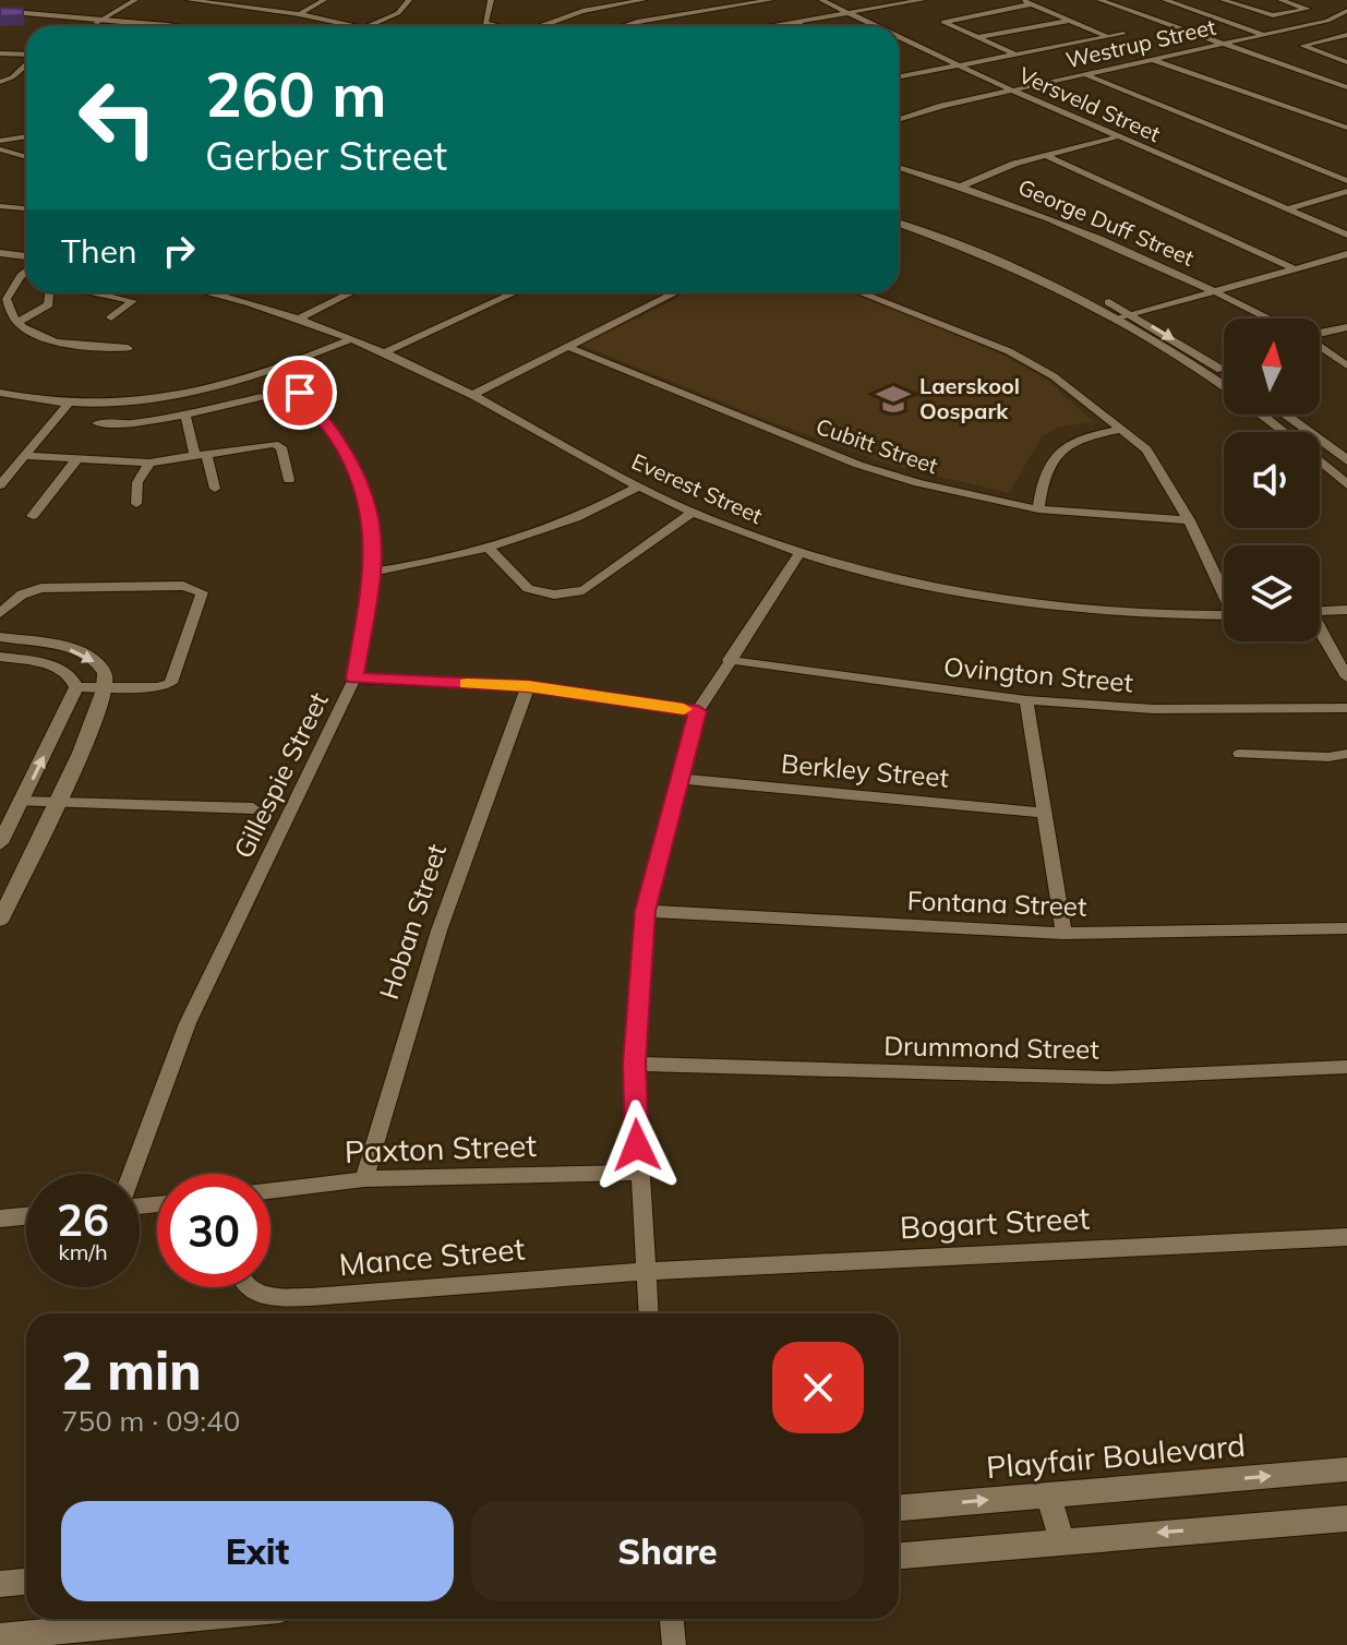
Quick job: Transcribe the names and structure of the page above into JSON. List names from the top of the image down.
{
  "streets": {
    "street": [
      "Westrup Street",
      "Versveld Street",
      "George Duff Street",
      "Cubitt Street",
      "Everest Street",
      "Ovington Street",
      "Berkley Street",
      "Gillespie Street",
      "Fontana Street",
      "Hoban Street",
      "Drummond Street",
      "Paxton Street",
      "Bogart Street",
      "Mance Street",
      "Playfair Boulevard"
    ]
  },
  "crossings": [
    ["Westrup Street", "Versveld Street"],
    ["Hoban Street", "Paxton Street"],
    ["Bogart Street", "Mance Street"]
  ],
  "places": {
    "school or university": ["Laerskool Oospark"]
  },
  "north": "top",
  "page": {
    "turn": ["260 m", "Gerber Street"],
    "then": "Then",
    "speed": "26 km/h",
    "limit": "30",
    "heading": ["2 min", "750 m · 09:40"],
    "buttons": ["Exit", "Share"]
  }
}
